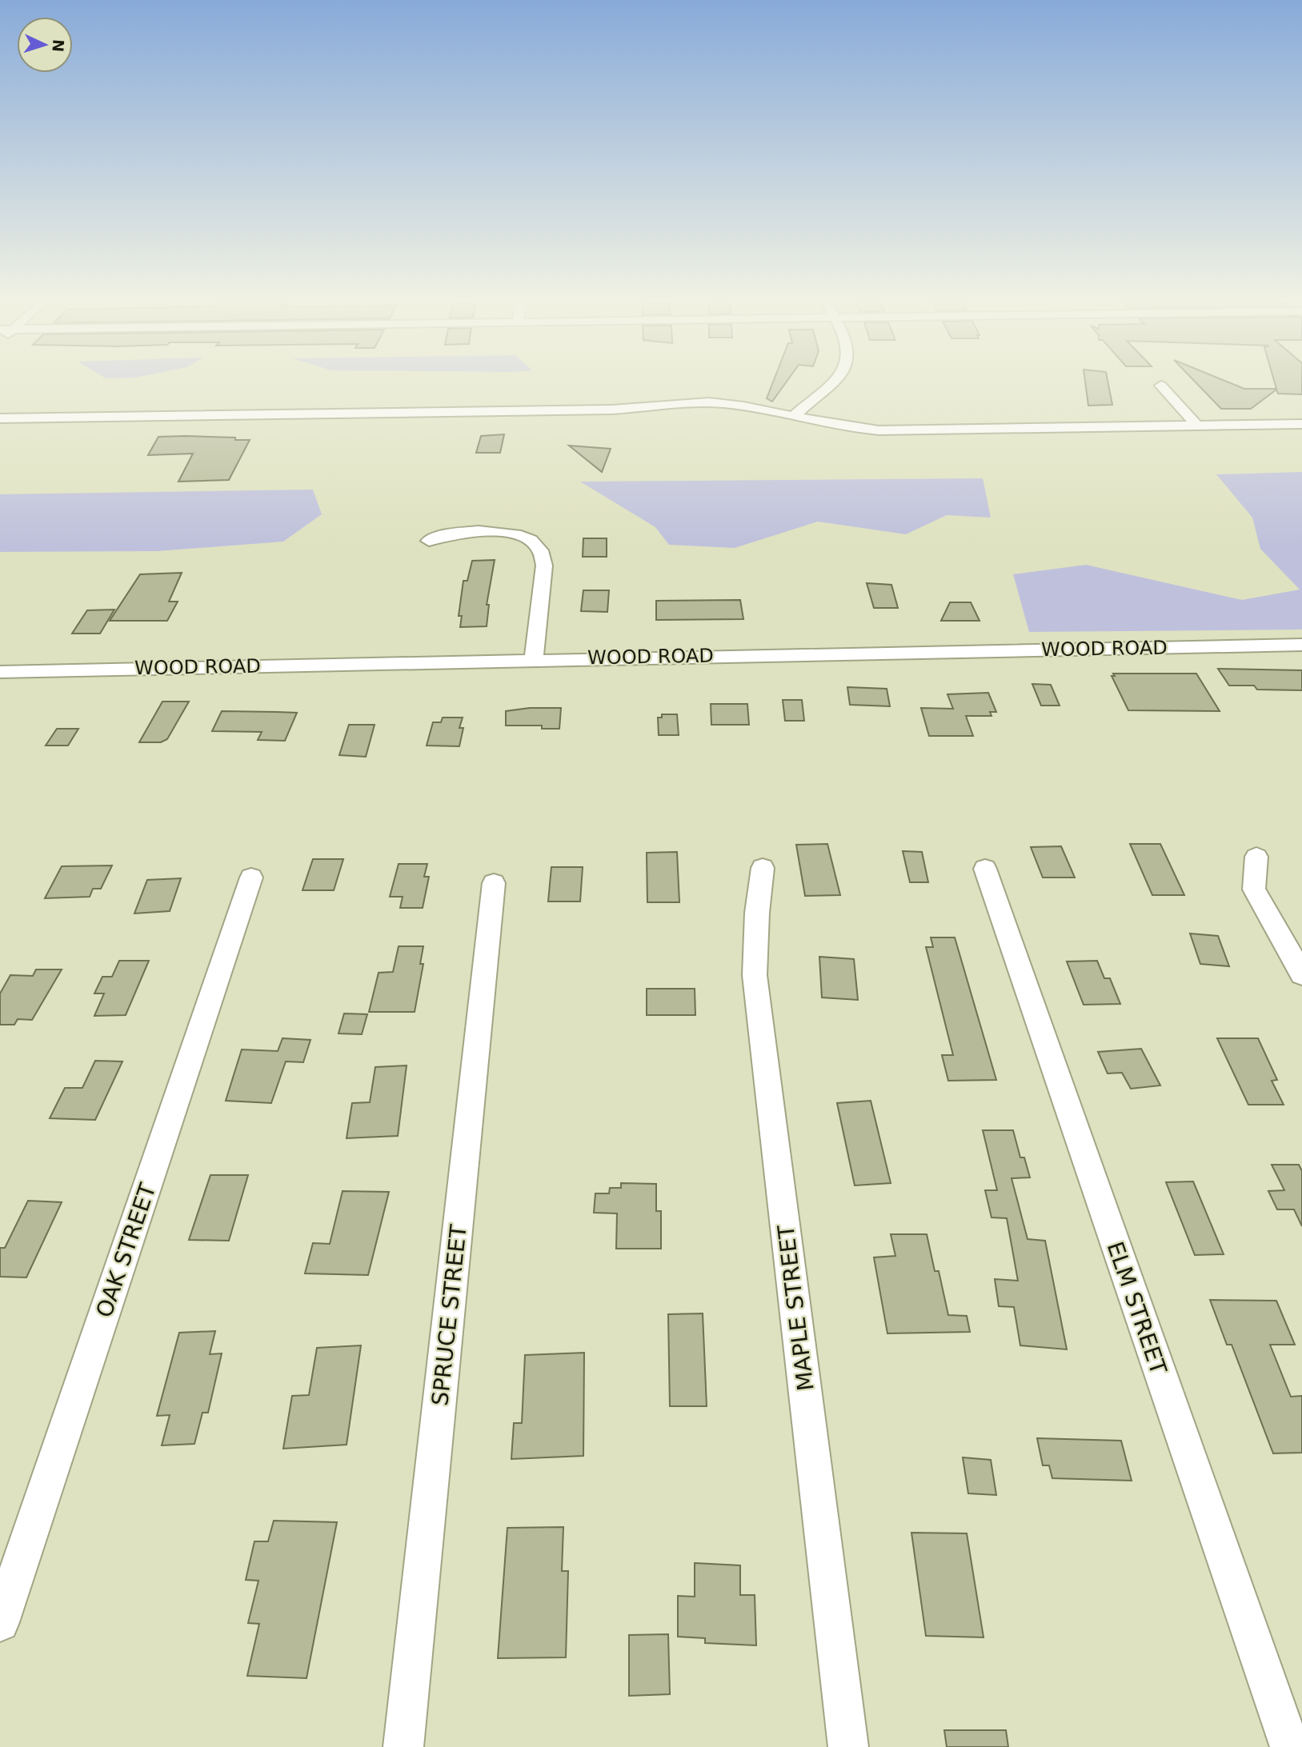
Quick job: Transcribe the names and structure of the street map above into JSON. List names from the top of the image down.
{
  "streets": {
    "street": [
      "WOOD ROAD",
      "OAK STREET",
      "MAPLE STREET",
      "ELM STREET",
      "SPRUCE STREET"
    ]
  },
  "north": "right"
}
